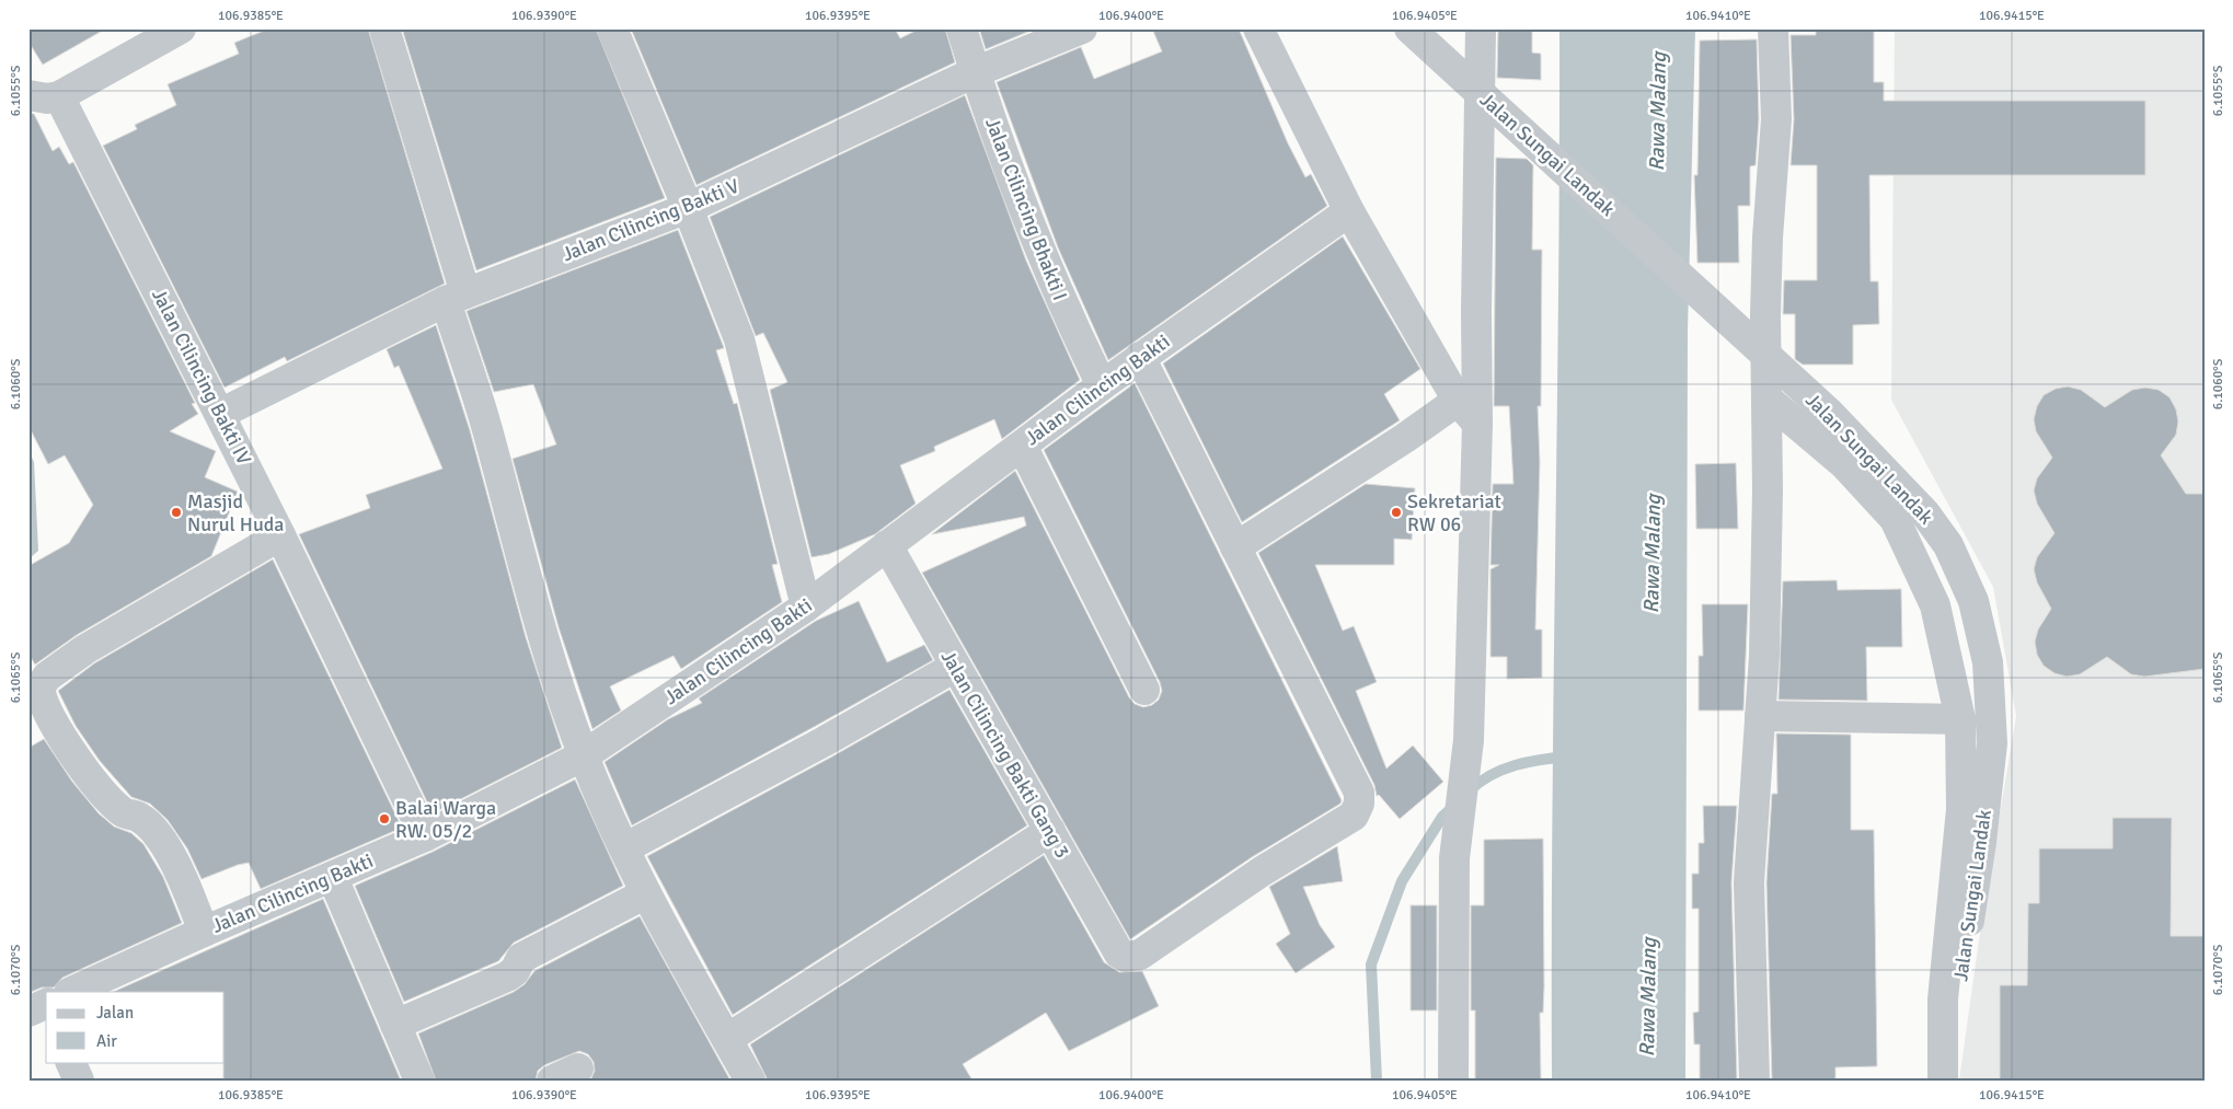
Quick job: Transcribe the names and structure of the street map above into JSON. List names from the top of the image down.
{
  "streets": {
    "street": [
      "Jalan Sungai Landak",
      "Jalan Cilincing Bhakti I",
      "Jalan Cilincing Bakti V",
      "Jalan Cilincing Bakti IV",
      "Jalan Cilincing Bakti",
      "Jalan Cilincing Bakti Gang 3"
    ]
  },
  "crossings": [
    ["Jalan Cilincing Bhakti I", "Jalan Cilincing Bakti V"],
    ["Jalan Cilincing Bhakti I", "Jalan Cilincing Bakti"],
    ["Jalan Cilincing Bakti V", "Jalan Cilincing Bakti IV"],
    ["Jalan Cilincing Bakti IV", "Jalan Cilincing Bakti"],
    ["Jalan Cilincing Bakti", "Jalan Cilincing Bakti Gang 3"]
  ],
  "water": ["Rawa Malang"],
  "places": ["Masjid Nurul Huda", "Sekretariat RW 06", "Balai Warga RW. 05/2"],
  "legend": ["Jalan", "Air"],
  "coordinates": [
    "106.9385°E",
    "106.9390°E",
    "106.9395°E",
    "106.9400°E",
    "106.9405°E",
    "106.9410°E",
    "106.9415°E",
    "6.1055°S",
    "6.1060°S",
    "6.1065°S",
    "6.1070°S"
  ]
}
